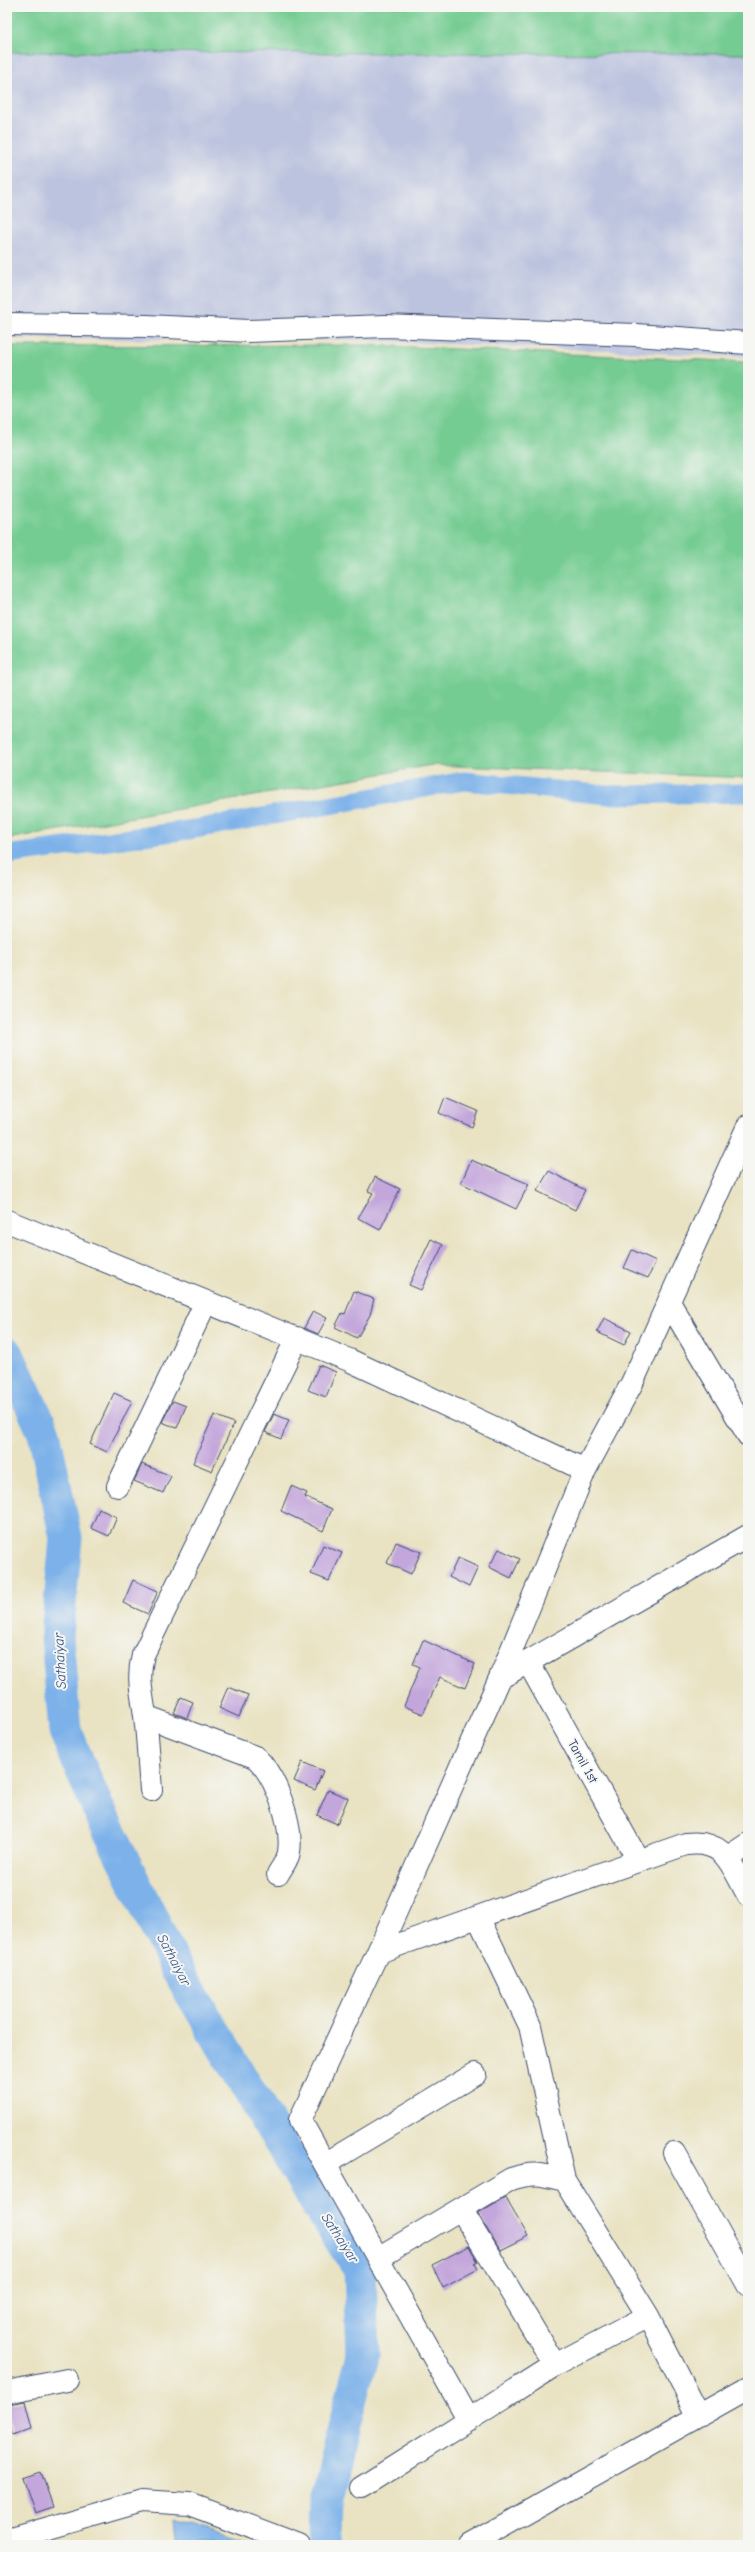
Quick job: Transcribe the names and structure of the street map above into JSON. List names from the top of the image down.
{
  "streets": {
    "street": ["Tamil 1st"]
  },
  "water": ["Sathaiyar"]
}
